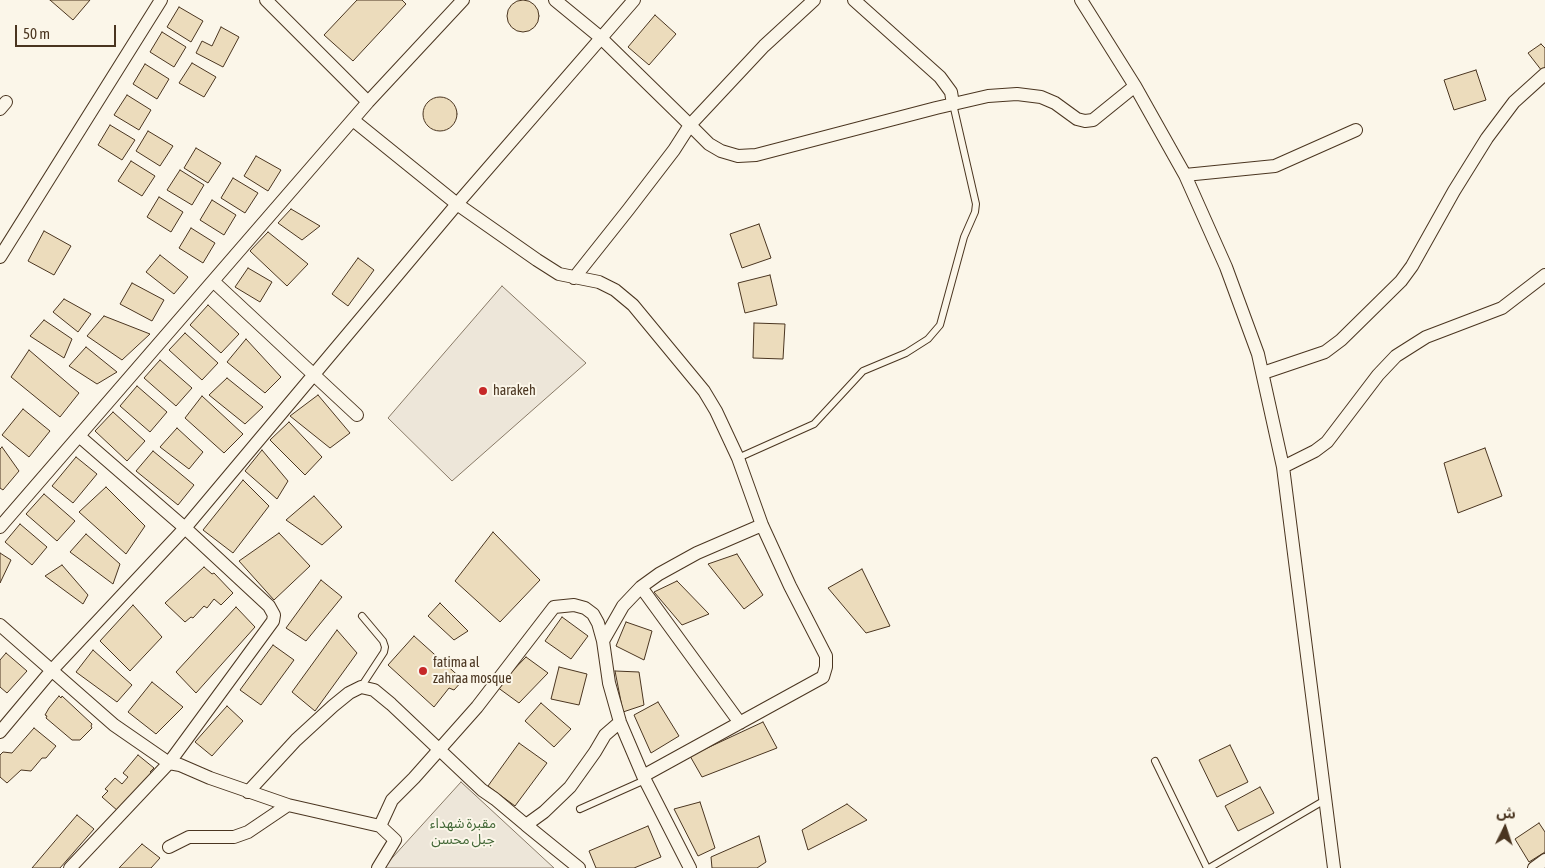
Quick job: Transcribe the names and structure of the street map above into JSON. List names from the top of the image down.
{
  "parks": ["مقبرة شهداء جبل محسن"],
  "places": ["harakeh", "fatima al zahraa mosque"],
  "scale_bar": "50 m",
  "north": "top"
}
